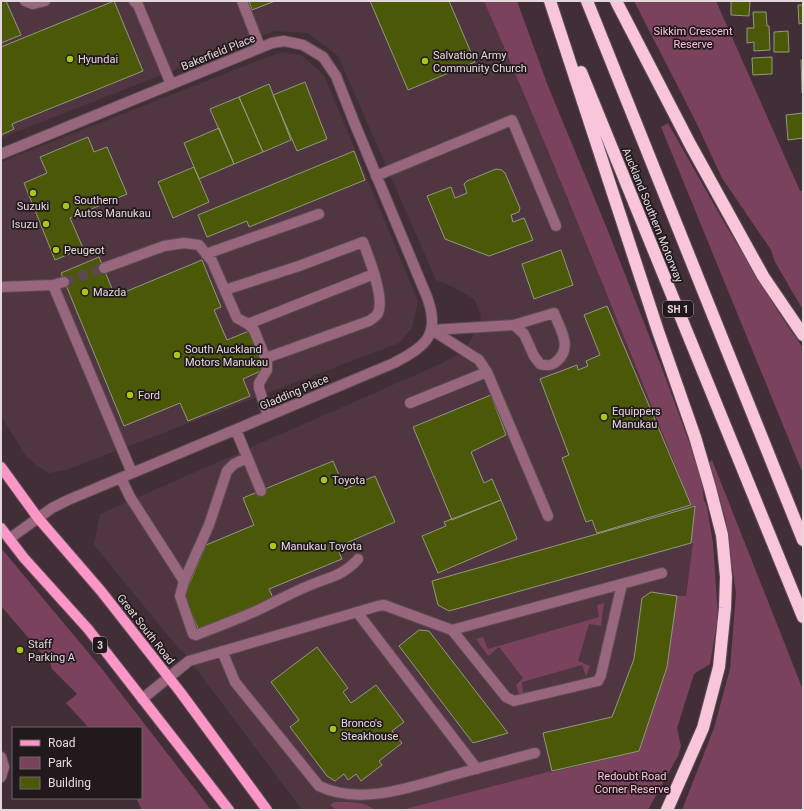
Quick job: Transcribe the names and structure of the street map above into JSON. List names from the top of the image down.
{
  "streets": {
    "highway": ["Auckland Southern Motorway", "SH 1"],
    "main road": ["Great South Road", "3"],
    "street": ["Bakerfield Place", "Gladding Place"]
  },
  "crossings": [
    ["Gladding Place", "Great South Road"],
    ["Gladding Place", "3"]
  ],
  "parks": ["Sikkim Crescent Reserve", "Redoubt Road Corner Reserve"],
  "places": [
    "Hyundai",
    "Salvation Army Community Church",
    "Suzuki",
    "Southern Autos Manukau",
    "Isuzu",
    "Peugeot",
    "Mazda",
    "South Auckland Motors Manukau",
    "Ford",
    "Equippers Manukau",
    "Toyota",
    "Manukau Toyota",
    "Staff Parking A",
    "Bronco's Steakhouse"
  ],
  "legend": ["Road", "Park", "Building"]
}
